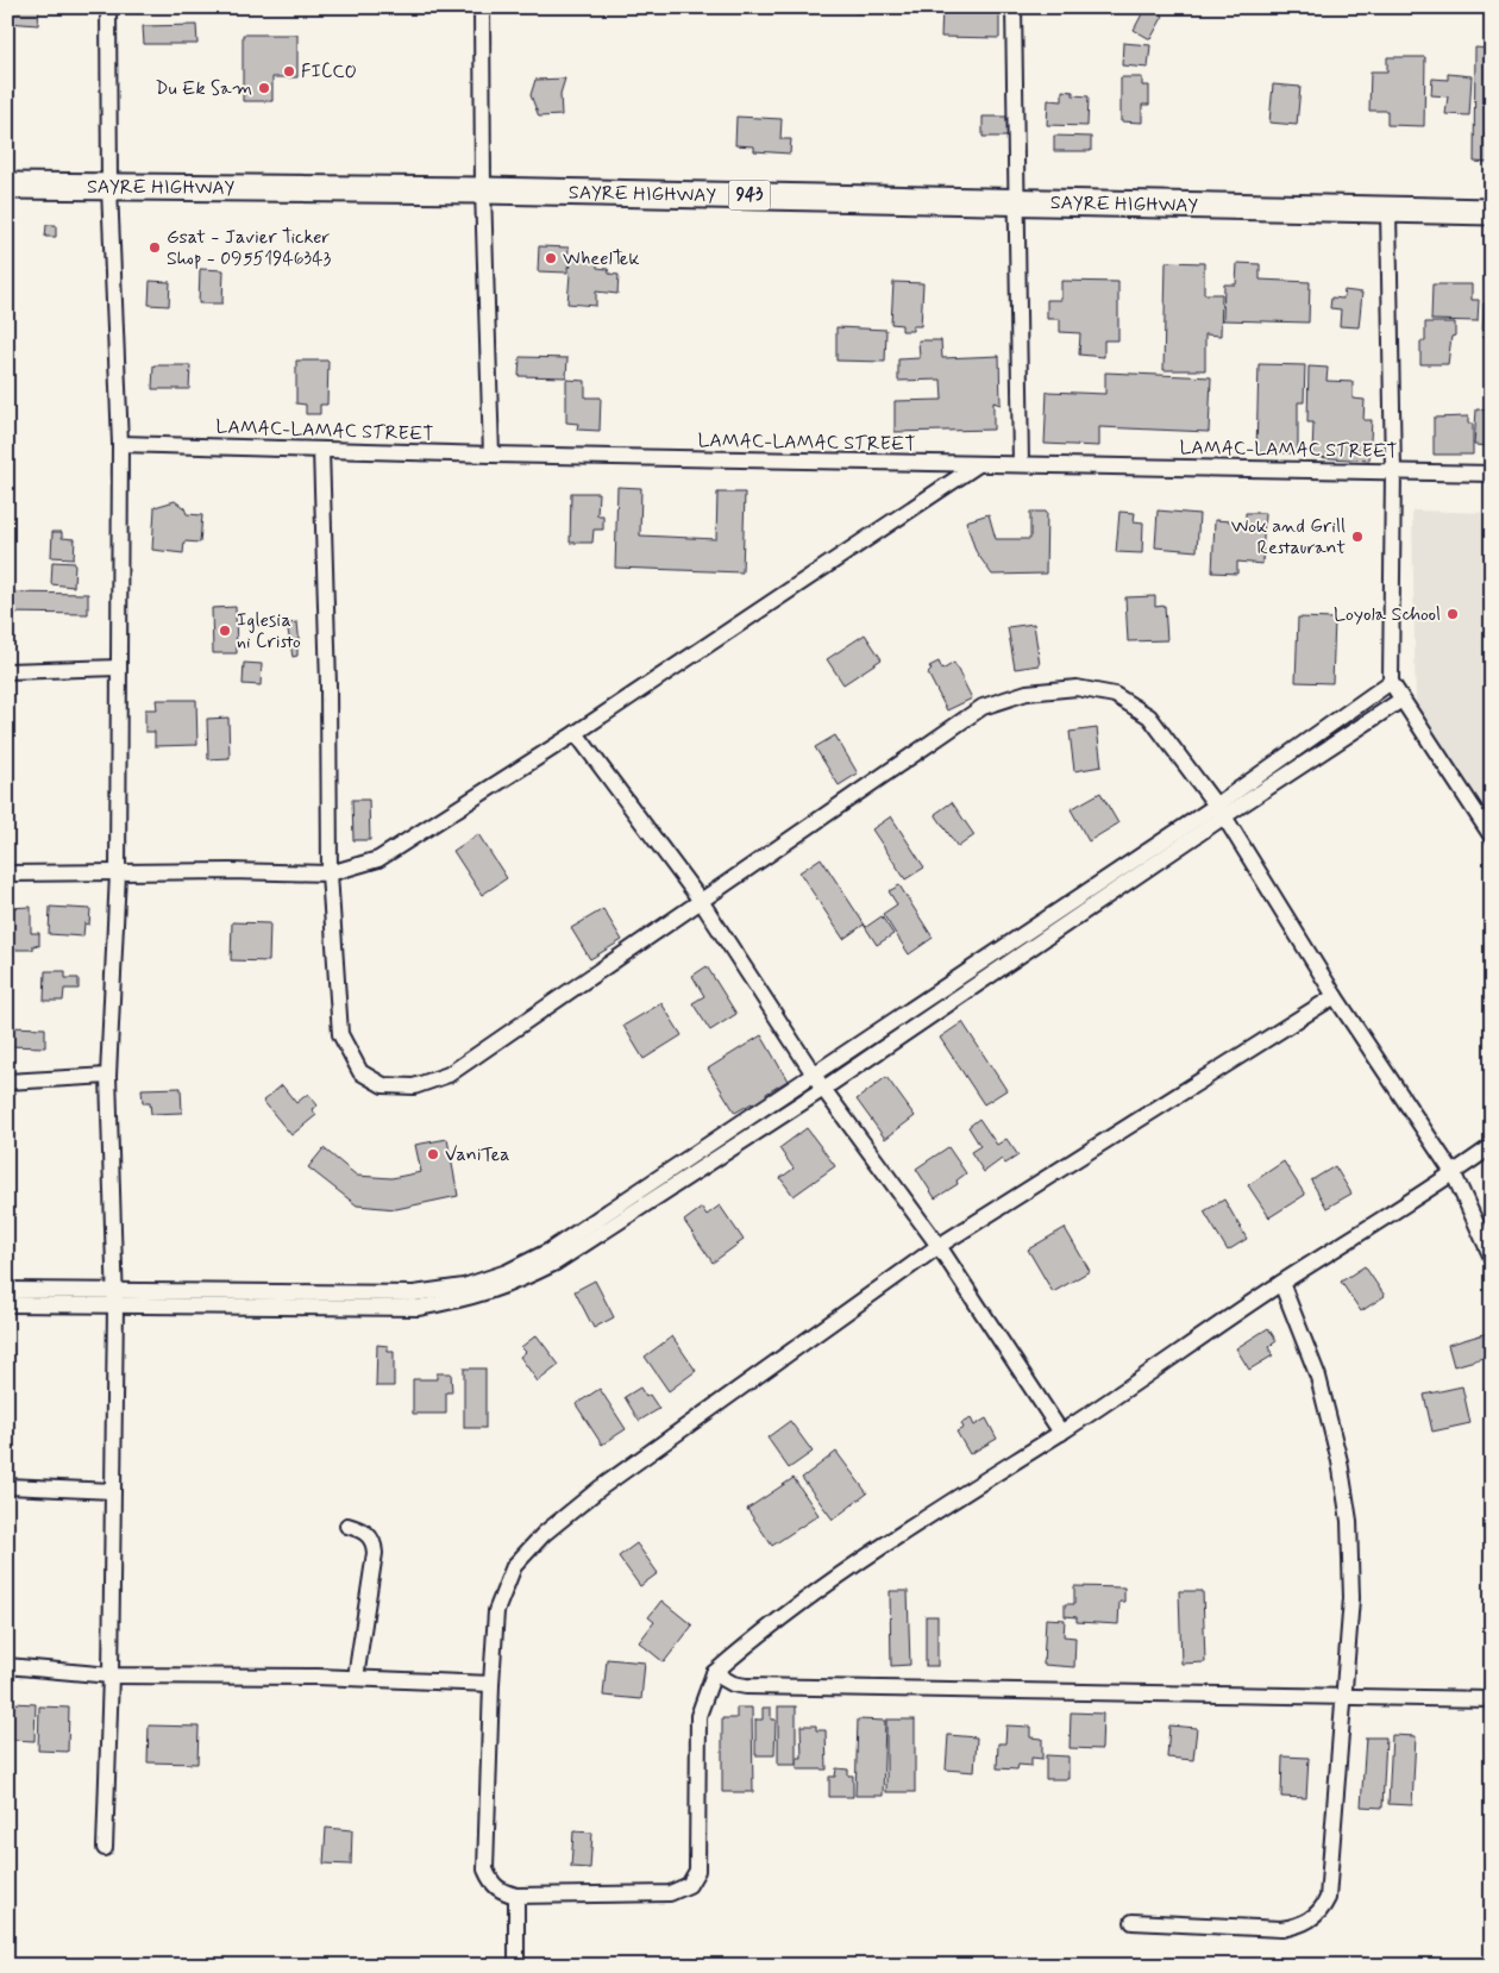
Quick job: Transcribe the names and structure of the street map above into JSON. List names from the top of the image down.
{
  "streets": {
    "highway": ["SAYRE HIGHWAY", "943"],
    "street": ["LAMAC-LAMAC STREET"]
  },
  "places": [
    "FICCO",
    "Du Ek Sam",
    "Gsat - Javier Ticker Shop - 09551946343",
    "WheelTek",
    "Wok and Grill Restaurant",
    "Loyola School",
    "Iglesia ni Cristo",
    "VaniTea"
  ]
}
